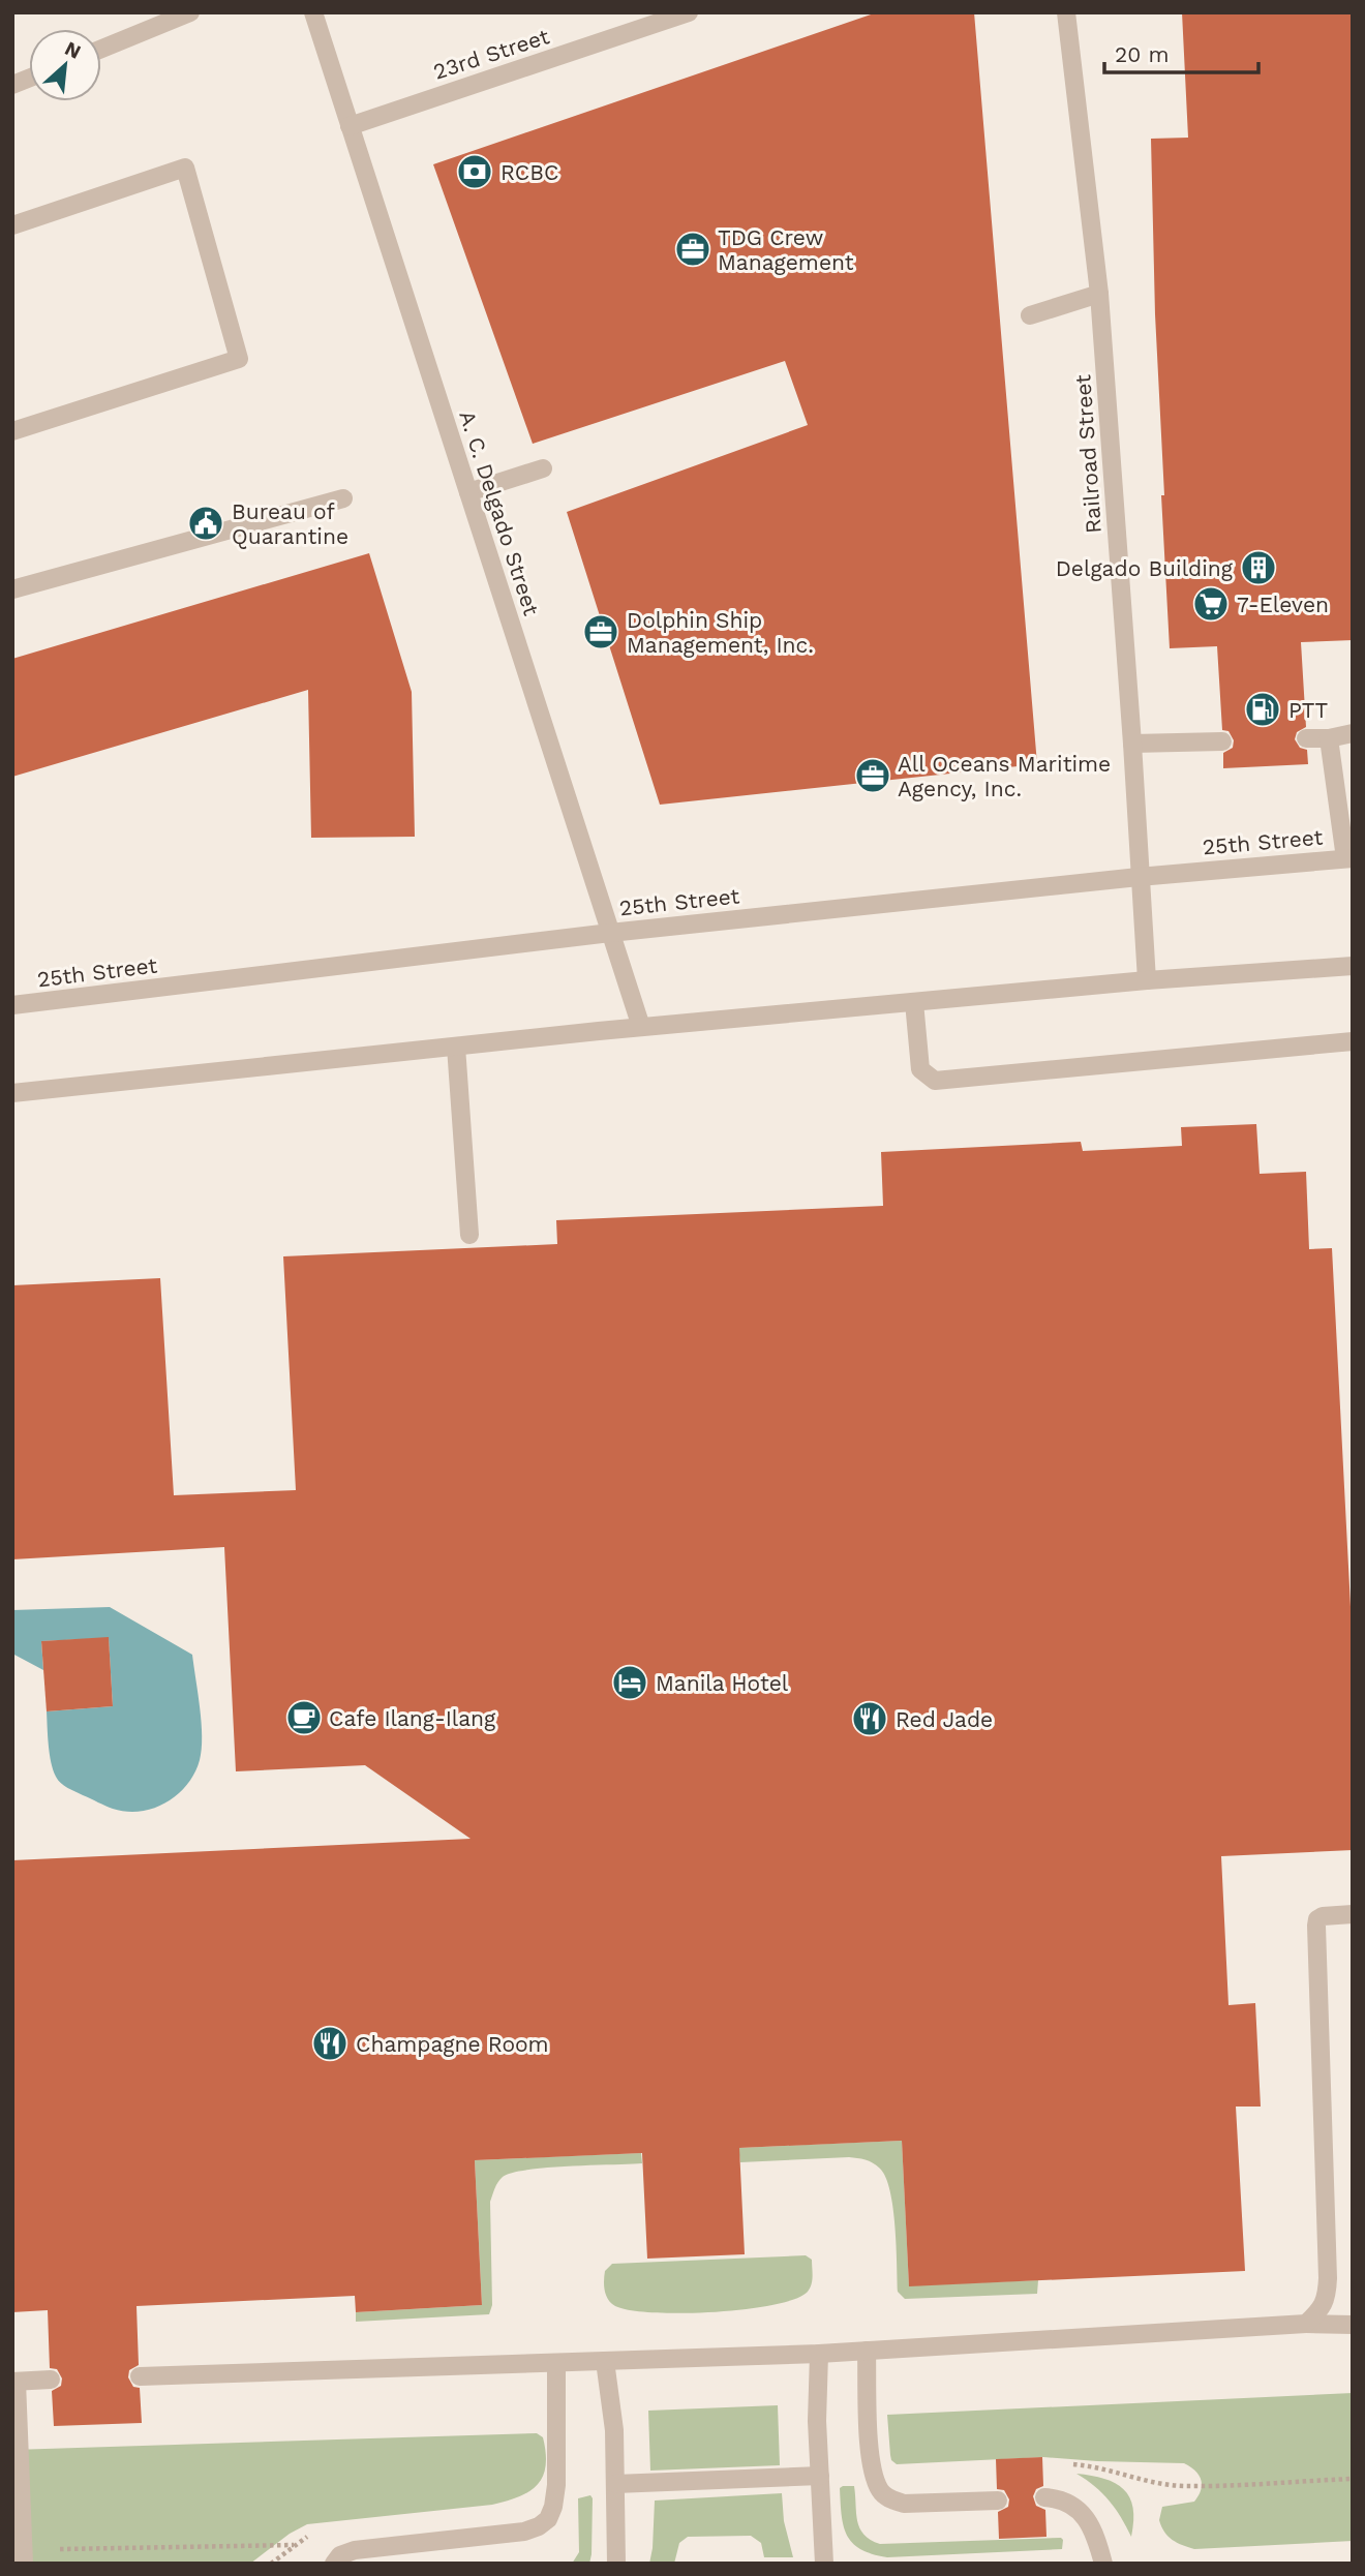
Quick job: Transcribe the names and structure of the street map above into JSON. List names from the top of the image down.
{
  "streets": {
    "street": [
      "23rd Street",
      "Railroad Street",
      "A. C. Delgado Street",
      "25th Street"
    ]
  },
  "crossings": [
    ["23rd Street", "A. C. Delgado Street"],
    ["Railroad Street", "25th Street"],
    ["A. C. Delgado Street", "25th Street"]
  ],
  "places": {
    "bank": ["RCBC"],
    "office": ["TDG Crew Management", "Dolphin Ship Management, Inc.", "All Oceans Maritime Agency, Inc."],
    "public building": ["Bureau of Quarantine"],
    "building": ["Delgado Building"],
    "supermarket": ["7-Eleven"],
    "fuel station": ["PTT"],
    "hotel": ["Manila Hotel"],
    "cafe": ["Cafe Ilang-Ilang"],
    "restaurant": ["Red Jade", "Champagne Room"]
  },
  "scale_bar": "20 m",
  "north": "top right"
}
